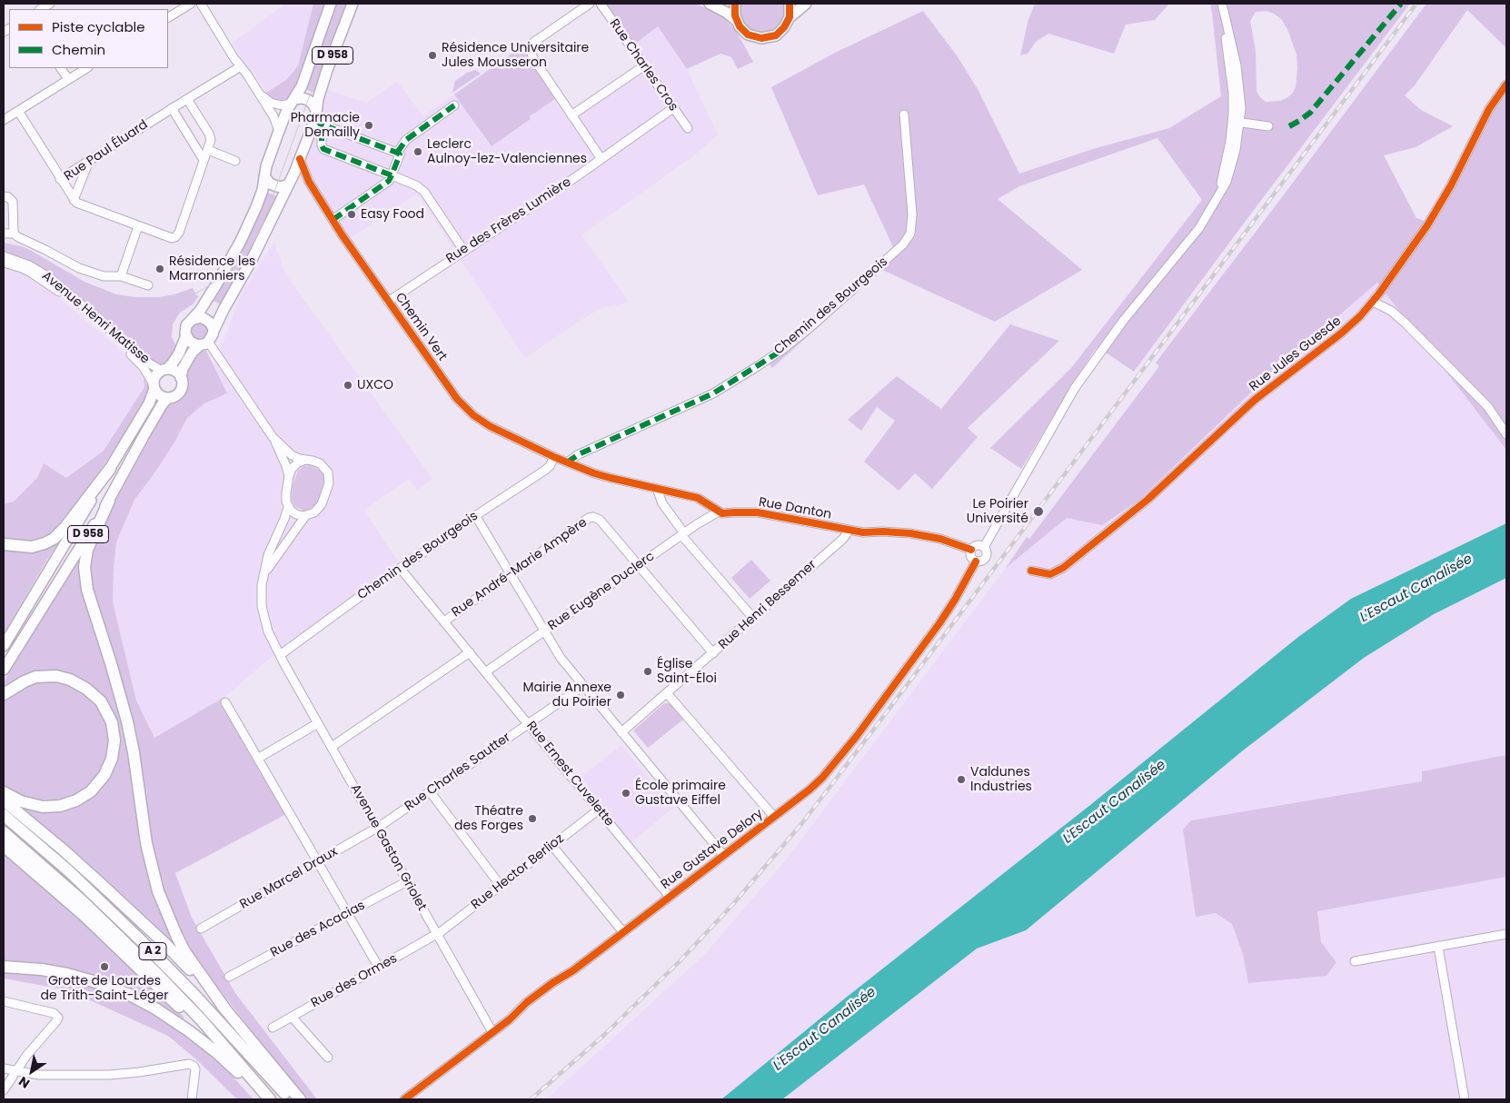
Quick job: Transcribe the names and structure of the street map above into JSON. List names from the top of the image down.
{
  "streets": {
    "highway": ["A 2"],
    "main road": ["D 958"],
    "street": [
      "Rue Charles Cros",
      "Rue Paul Éluard",
      "Rue des Frères Lumière",
      "Chemin des Bourgeois",
      "Avenue Henri Matisse",
      "Chemin Vert",
      "Rue Jules Guesde",
      "Rue Danton",
      "Rue André-Marie Ampère",
      "Rue Eugène Duclerc",
      "Rue Henri Bessemer",
      "Rue Charles Sautter",
      "Rue Ernest Cuvelette",
      "Avenue Gaston Griolet",
      "Rue Gustave Delory",
      "Rue Hector Berlioz",
      "Rue Marcel Draux",
      "Rue des Acacias",
      "Rue des Ormes"
    ]
  },
  "crossings": [
    ["D 958", "Avenue Henri Matisse"],
    ["Rue Charles Cros", "Rue des Frères Lumière"],
    ["Rue des Frères Lumière", "Chemin Vert"],
    ["Chemin des Bourgeois", "Chemin Vert"],
    ["Chemin des Bourgeois", "Rue Ernest Cuvelette"],
    ["Chemin des Bourgeois", "Avenue Gaston Griolet"],
    ["Rue Danton", "Rue Eugène Duclerc"],
    ["Rue Danton", "Rue Henri Bessemer"],
    ["Rue Danton", "Rue Gustave Delory"],
    ["Rue André-Marie Ampère", "Rue Eugène Duclerc"],
    ["Rue André-Marie Ampère", "Rue Ernest Cuvelette"],
    ["Rue Eugène Duclerc", "Rue Ernest Cuvelette"],
    ["Rue Charles Sautter", "Rue Ernest Cuvelette"],
    ["Rue Charles Sautter", "Avenue Gaston Griolet"],
    ["Rue Charles Sautter", "Rue Marcel Draux"],
    ["Rue Ernest Cuvelette", "Rue Gustave Delory"],
    ["Rue Ernest Cuvelette", "Rue Hector Berlioz"],
    ["Avenue Gaston Griolet", "Rue Gustave Delory"],
    ["Avenue Gaston Griolet", "Rue Hector Berlioz"],
    ["Avenue Gaston Griolet", "Rue Marcel Draux"],
    ["Avenue Gaston Griolet", "Rue des Acacias"],
    ["Avenue Gaston Griolet", "Rue des Ormes"],
    ["Rue Hector Berlioz", "Rue des Ormes"]
  ],
  "water": ["L'Escaut Canalisée"],
  "places": [
    "Résidence Universitaire Jules Mousseron",
    "Pharmacie Demailly",
    "Leclerc Aulnoy-lez-Valenciennes",
    "Easy Food",
    "Résidence les Marronniers",
    "UXCO",
    "Le Poirier Université",
    "Église Saint-Éloi",
    "Mairie Annexe du Poirier",
    "Valdunes Industries",
    "École primaire Gustave Eiffel",
    "Théatre des Forges",
    "Grotte de Lourdes de Trith-Saint-Léger"
  ],
  "legend": ["Piste cyclable", "Chemin"],
  "north": "bottom left"
}
